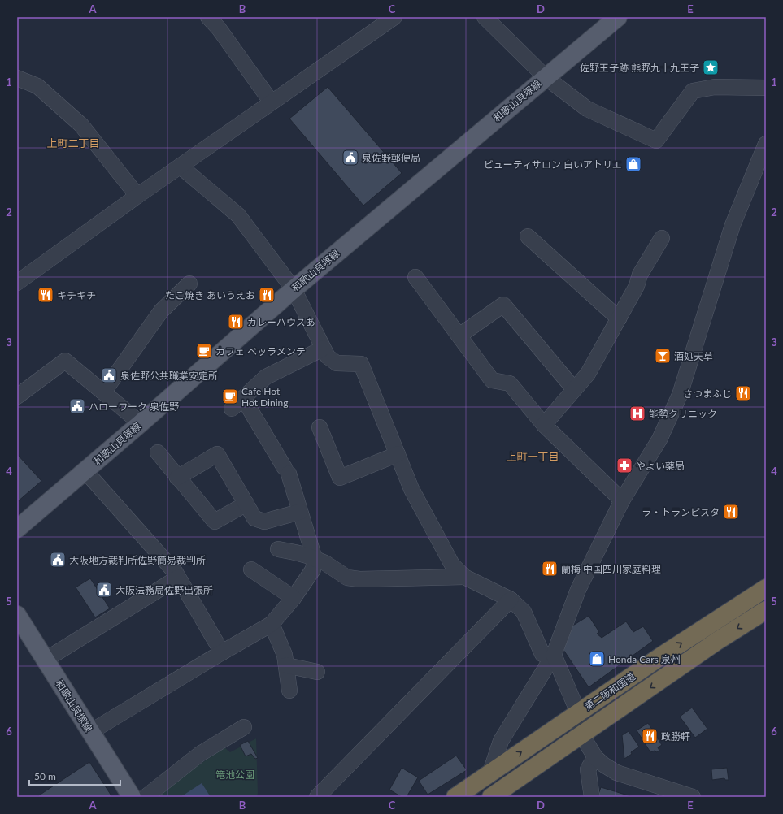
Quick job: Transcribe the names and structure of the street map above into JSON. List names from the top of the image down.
{
  "streets": {
    "highway": ["第二阪和国道"],
    "main road": ["和歌山貝塚線"]
  },
  "districts": ["上町二丁目", "上町一丁目"],
  "parks": ["篭池公園"],
  "places": {
    "place": ["佐野王子跡 熊野九十九王子"],
    "public building": [
      "泉佐野郵便局",
      "泉佐野公共職業安定所",
      "ハローワーク 泉佐野",
      "大阪地方裁判所佐野簡易裁判所",
      "大阪法務局佐野出張所"
    ],
    "shop": ["ビューティサロン 白いアトリエ", "Honda Cars 泉州"],
    "restaurant": [
      "キチキチ",
      "たこ焼き あいうえお",
      "カレーハウスあ",
      "さつまふじ",
      "ラ・トランピスタ",
      "蘭梅 中国四川家庭料理",
      "政勝軒"
    ],
    "cafe": ["カフェ ベッラメンテ", "Cafe Hot Hot Dining"],
    "bar": ["酒処天草"],
    "hospital": ["能勢クリニック"],
    "pharmacy": ["やよい薬局"]
  },
  "scale_bar": "50 m",
  "grid": {
    "columns": [
      "A",
      "B",
      "C",
      "D",
      "E"
    ],
    "rows": [
      "1",
      "2",
      "3",
      "4",
      "5",
      "6"
    ]
  }
}
